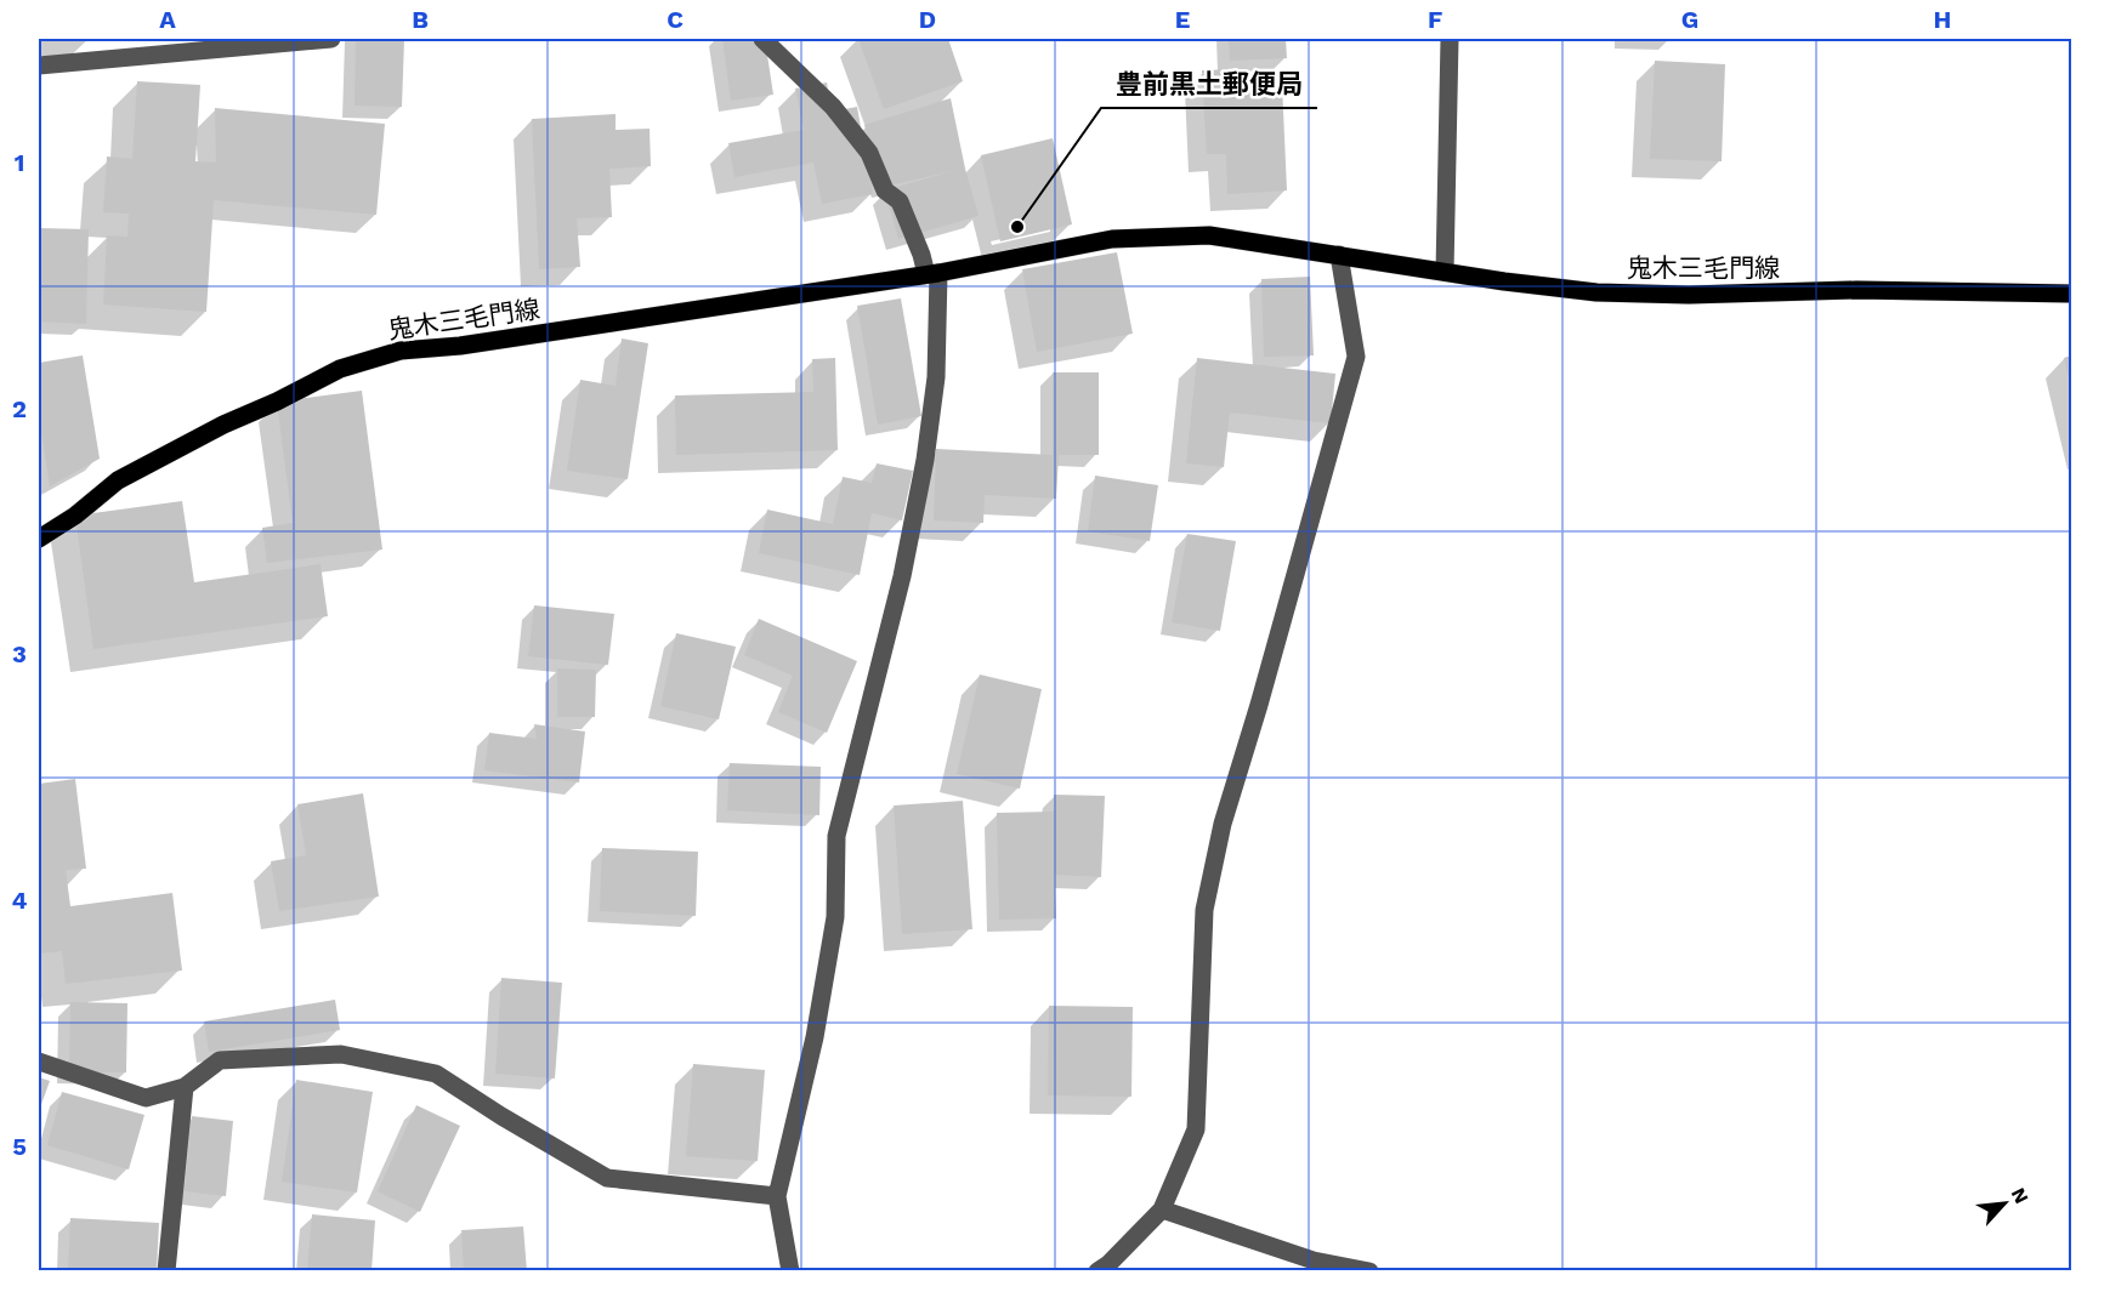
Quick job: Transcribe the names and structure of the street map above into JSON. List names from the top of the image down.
{
  "streets": {
    "main road": ["鬼木三毛門線"]
  },
  "places": ["豊前黒土郵便局"],
  "north": "top right",
  "grid": {
    "columns": [
      "A",
      "B",
      "C",
      "D",
      "E",
      "F",
      "G",
      "H"
    ],
    "rows": [
      "1",
      "2",
      "3",
      "4",
      "5"
    ]
  }
}
